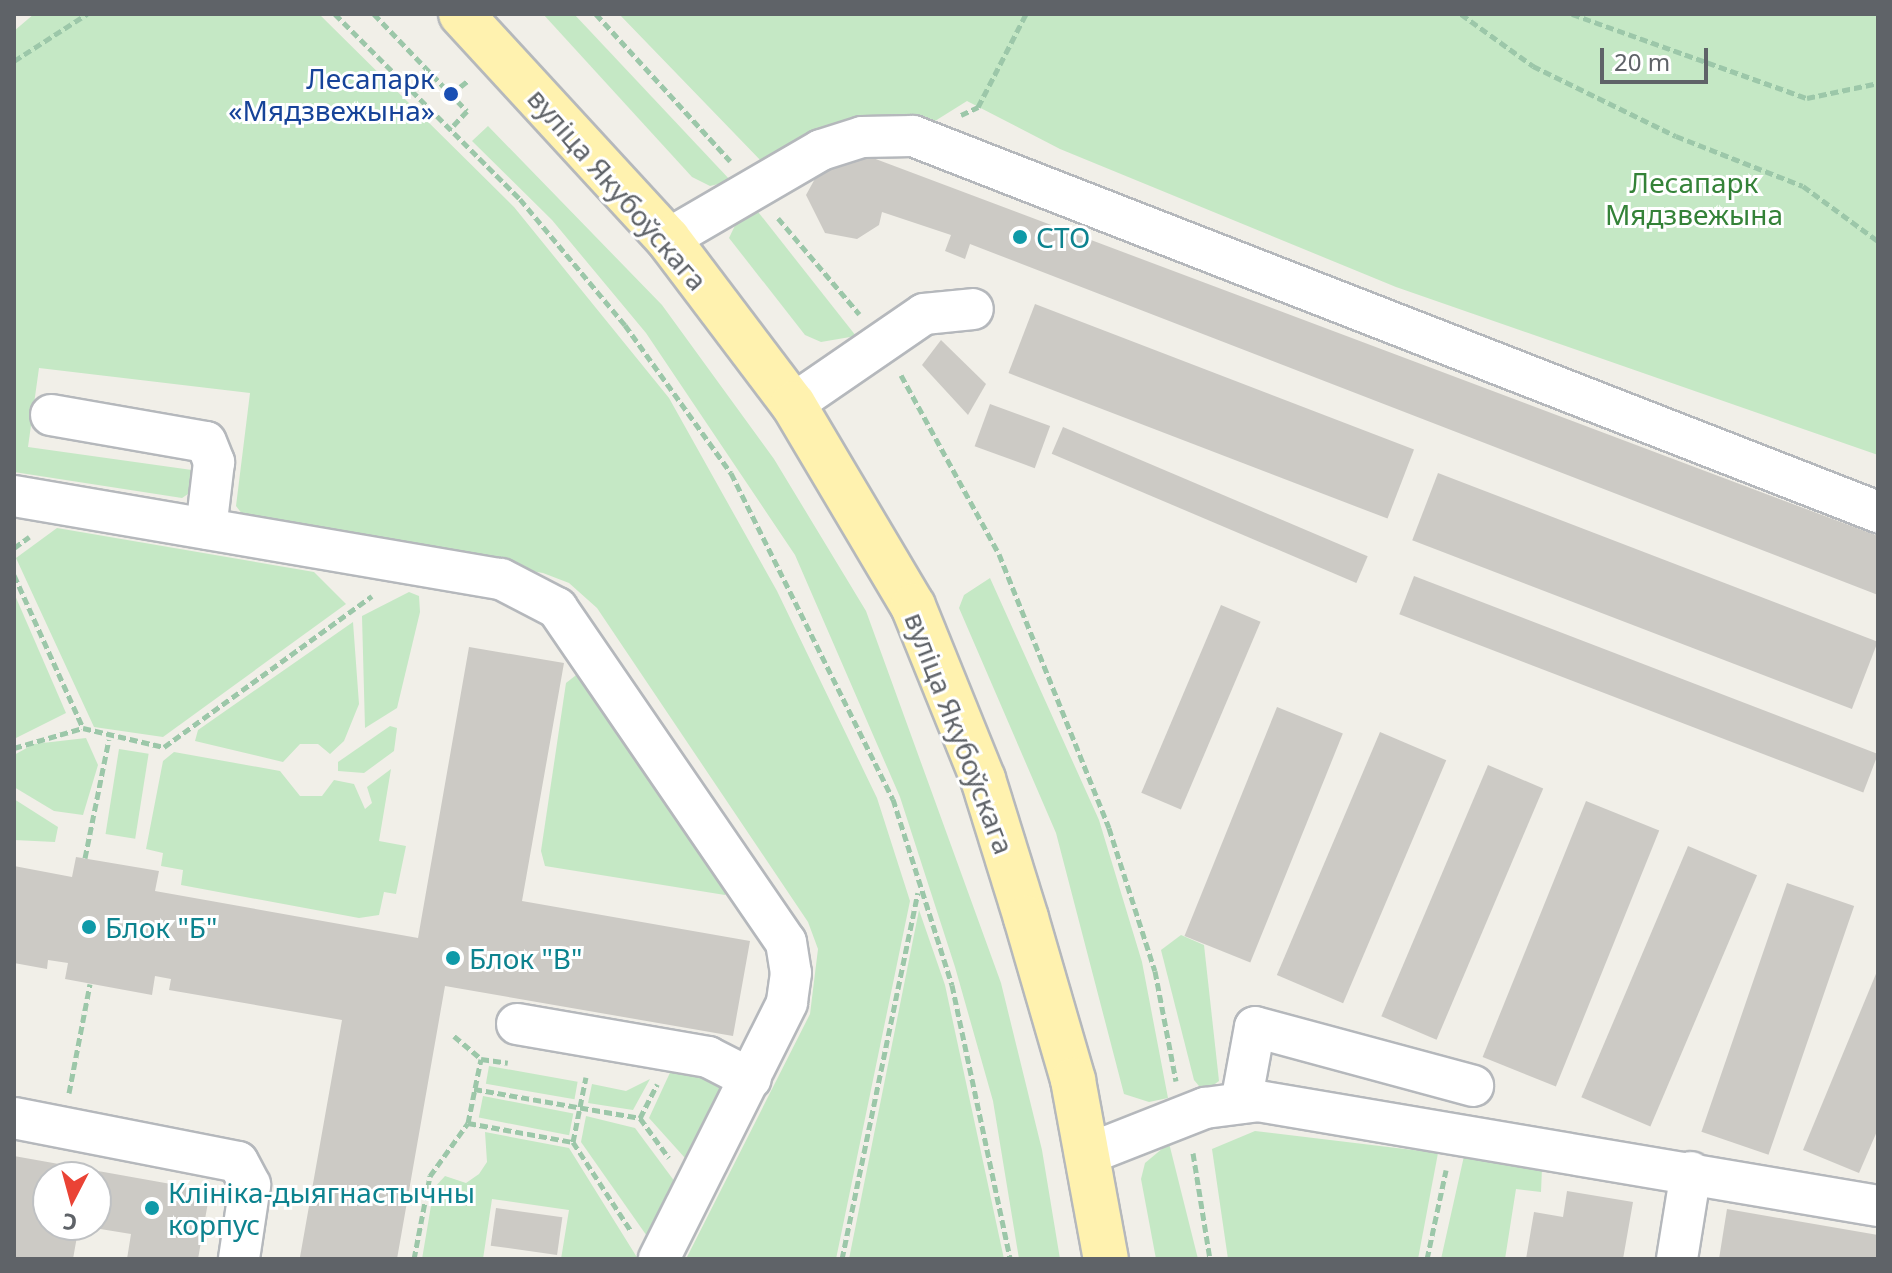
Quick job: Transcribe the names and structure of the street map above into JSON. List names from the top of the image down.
{
  "streets": {
    "main road": ["вуліца Якубоўскага"]
  },
  "parks": ["Лесапарк Мядзвежына"],
  "places": [
    "Лесапарк «Мядзвежына»",
    "СТО",
    "Блок \"Б\"",
    "Блок \"В\"",
    "Клініка-дыягнастычны корпус"
  ],
  "scale_bar": "20 m",
  "north": "bottom"
}
